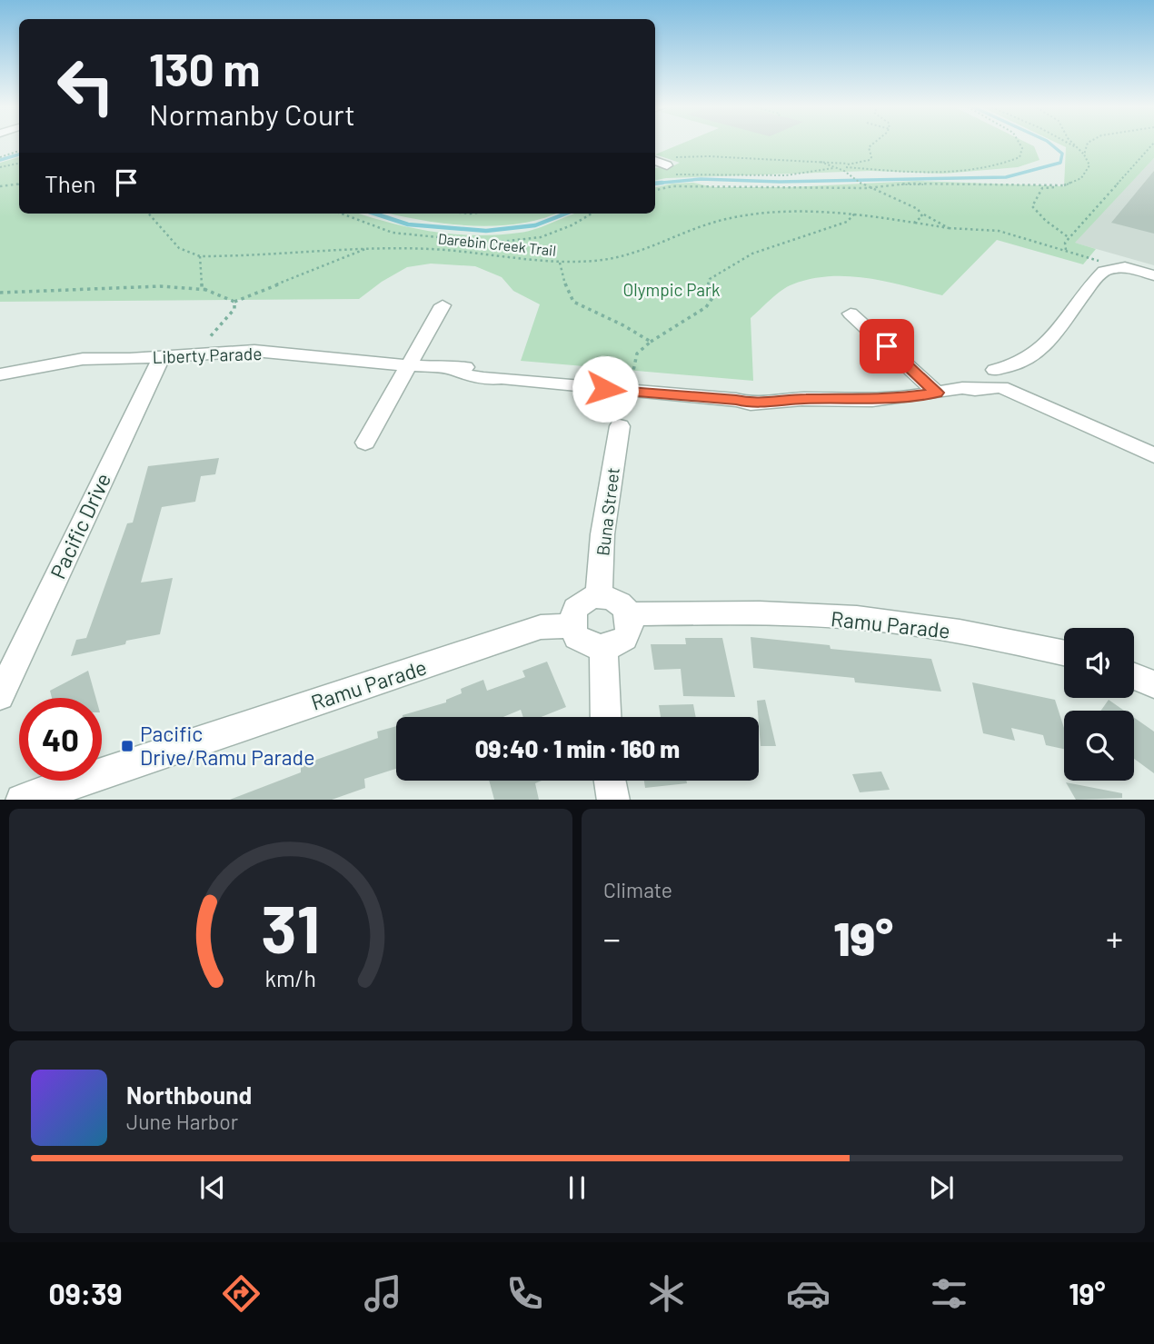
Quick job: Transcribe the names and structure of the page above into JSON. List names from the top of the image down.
{
  "streets": {
    "street": [
      "Liberty Parade",
      "Buna Street",
      "Pacific Drive",
      "Ramu Parade"
    ],
    "path": ["Darebin Creek Trail"]
  },
  "crossings": [
    ["Liberty Parade", "Pacific Drive"],
    ["Buna Street", "Ramu Parade"]
  ],
  "parks": ["Olympic Park"],
  "places": {
    "transit": ["Pacific Drive/Ramu Parade"]
  },
  "page": {
    "turn": ["130 m", "Normanby Court"],
    "then": "Then",
    "limit": "40",
    "trip": "09:40 · 1 min · 160 m",
    "tile": "Climate",
    "heat": ["−", "19°", "+"],
    "song": ["Northbound", "June Harbor"],
    "tabs": ["09:39", "19°"],
    "gauge": ["31", "km/h"]
  }
}
